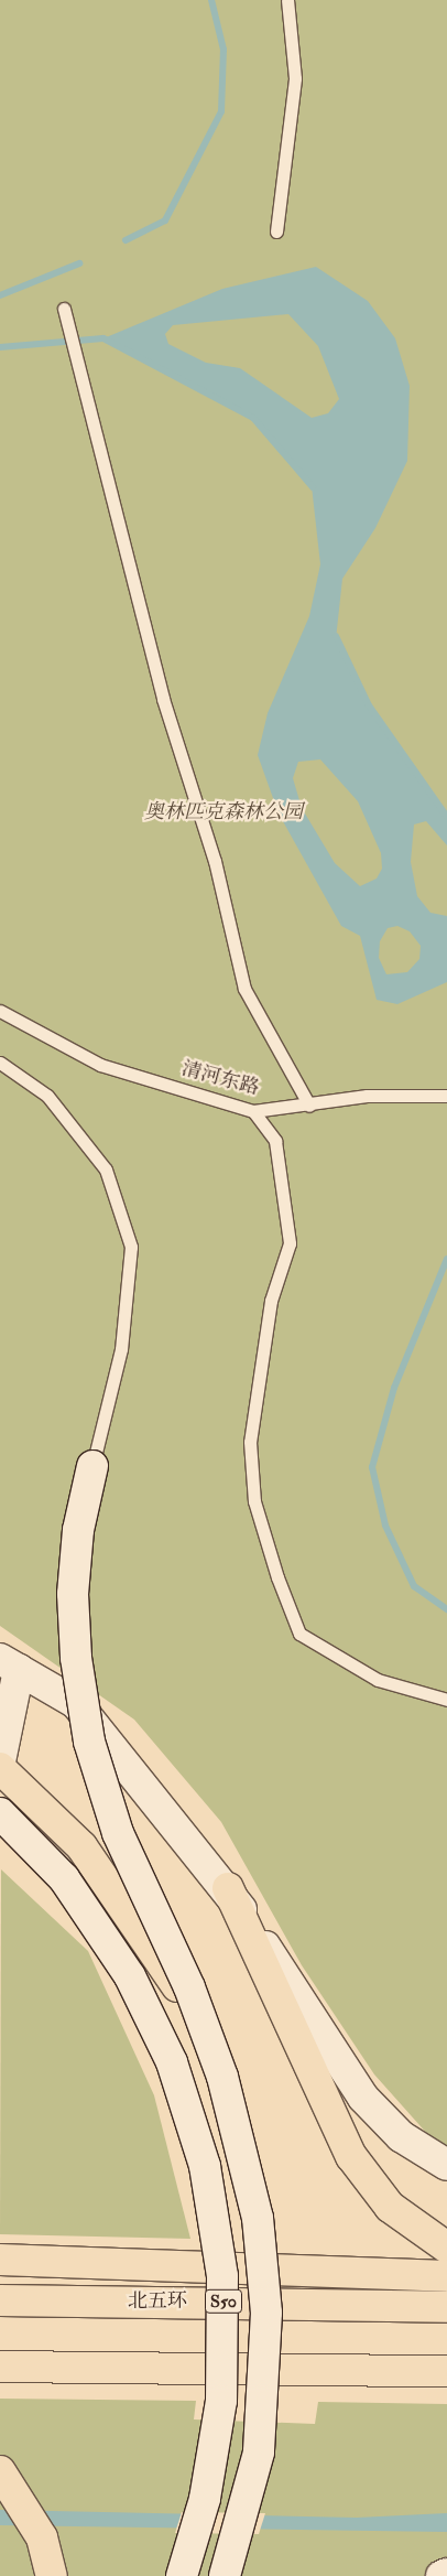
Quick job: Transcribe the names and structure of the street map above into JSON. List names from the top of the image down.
{
  "streets": {
    "highway": ["北五环", "S50"],
    "lane": ["清河东路"]
  },
  "parks": ["奥林匹克森林公园"]
}
